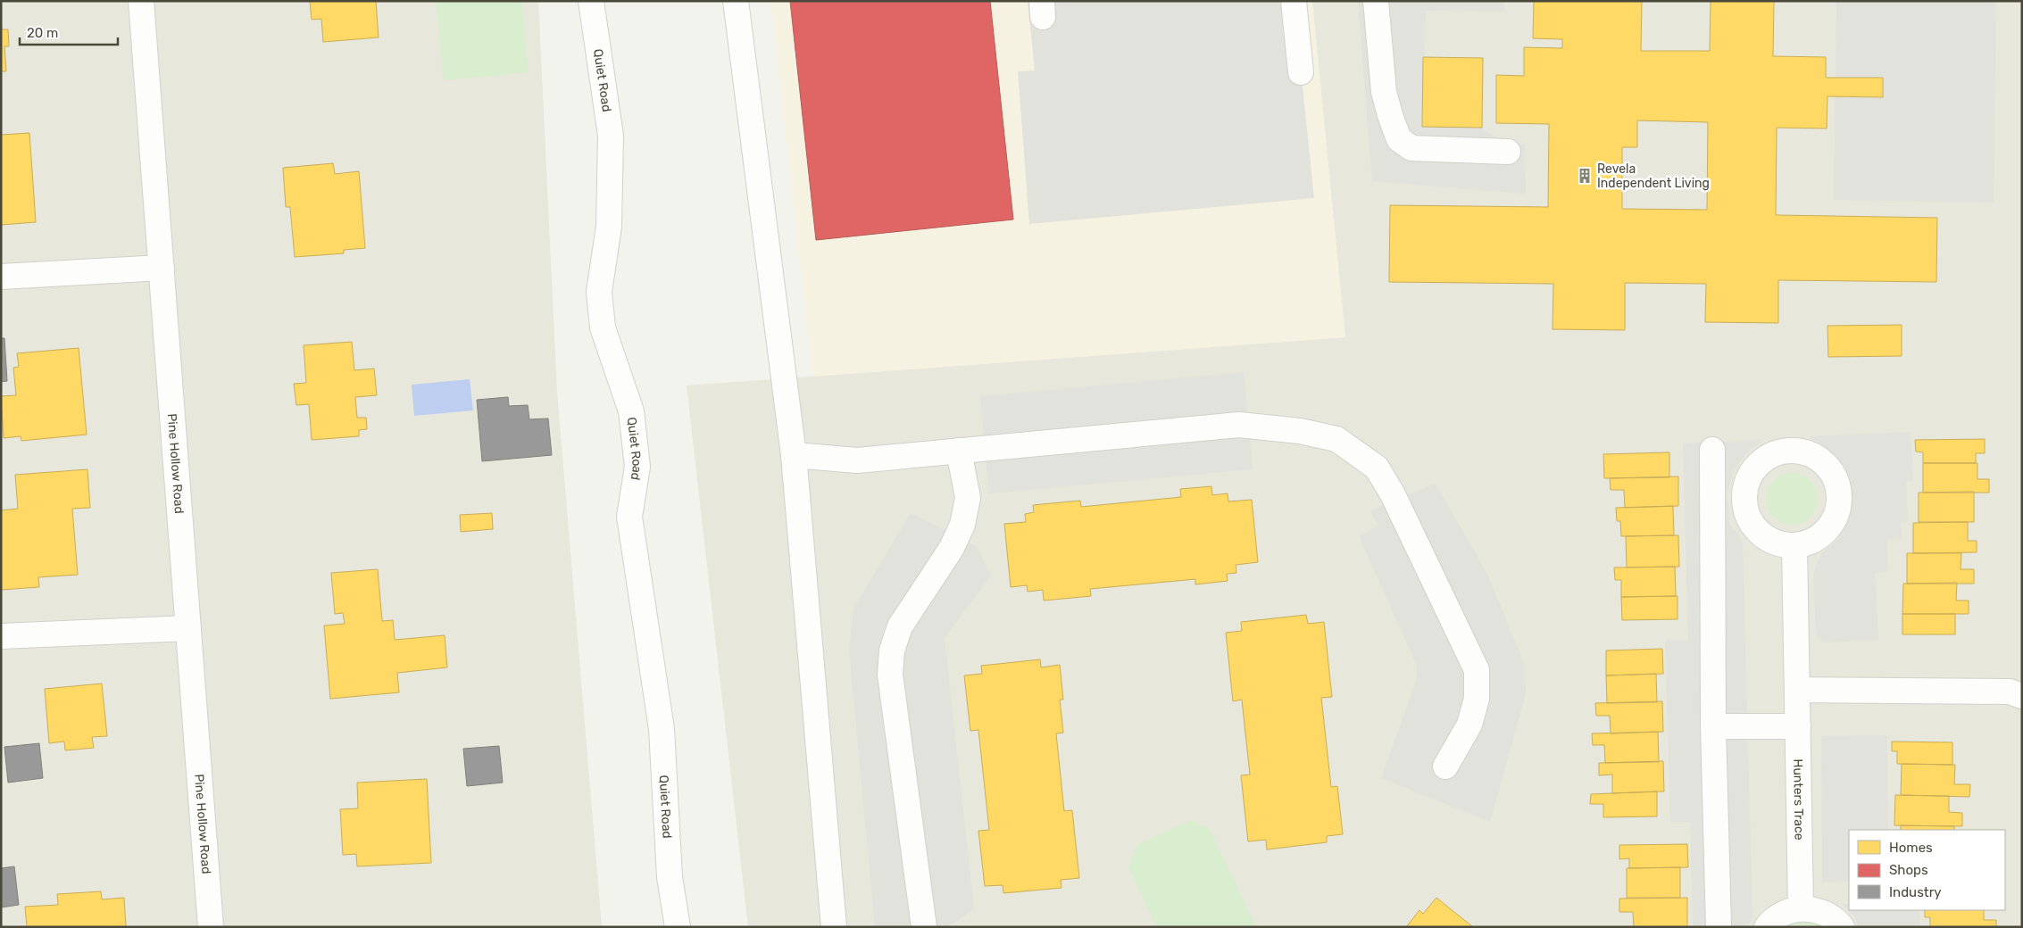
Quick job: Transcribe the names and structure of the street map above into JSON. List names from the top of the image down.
{
  "streets": {
    "street": ["Quiet Road", "Pine Hollow Road", "Hunters Trace"]
  },
  "places": {
    "building": ["Revela Independent Living"]
  },
  "legend": ["Homes", "Shops", "Industry"],
  "scale_bar": "20 m"
}
